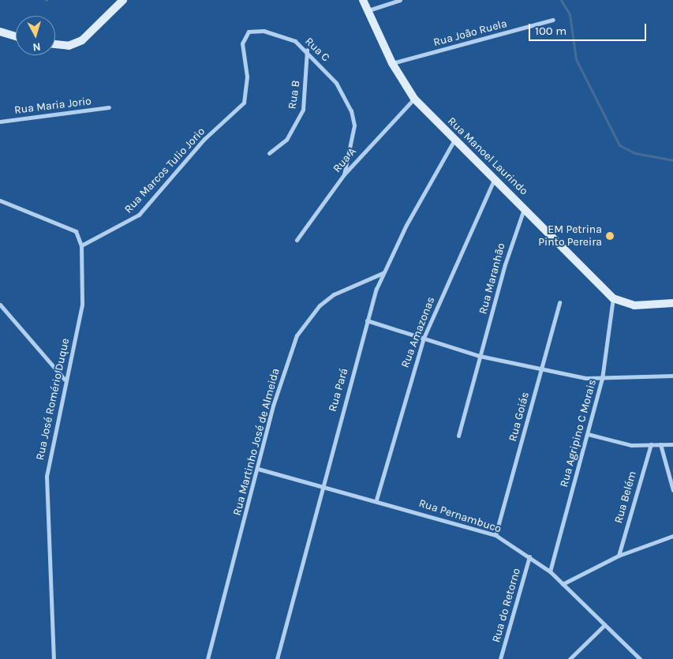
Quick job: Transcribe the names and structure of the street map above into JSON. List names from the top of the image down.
{
  "streets": {
    "street": [
      "Rua João Ruela",
      "Rua C",
      "Rua B",
      "Rua Maria Jorio",
      "Rua Manoel Laurindo",
      "Rua A",
      "Rua Marcos Tulio Jorio",
      "Rua Maranhão",
      "Rua Amazonas",
      "Rua Pará",
      "Rua José Romério Duque",
      "Rua Goiás",
      "Rua Agripino C Morais",
      "Rua Martinho José de Almeida",
      "Rua Belém",
      "Rua Pernambuco",
      "Rua do Retorno"
    ]
  },
  "crossings": [
    ["Rua João Ruela", "Rua Manoel Laurindo"],
    ["Rua C", "Rua B"],
    ["Rua C", "Rua A"],
    ["Rua C", "Rua Marcos Tulio Jorio"],
    ["Rua Manoel Laurindo", "Rua A"],
    ["Rua Manoel Laurindo", "Rua Maranhão"],
    ["Rua Manoel Laurindo", "Rua Amazonas"],
    ["Rua Manoel Laurindo", "Rua Pará"],
    ["Rua Manoel Laurindo", "Rua Agripino C Morais"],
    ["Rua Marcos Tulio Jorio", "Rua José Romério Duque"],
    ["Rua Amazonas", "Rua Pernambuco"],
    ["Rua Pará", "Rua Martinho José de Almeida"],
    ["Rua Pará", "Rua Pernambuco"],
    ["Rua Goiás", "Rua Pernambuco"],
    ["Rua Agripino C Morais", "Rua Pernambuco"],
    ["Rua Martinho José de Almeida", "Rua Pernambuco"],
    ["Rua Pernambuco", "Rua do Retorno"]
  ],
  "places": ["EM Petrina Pinto Pereira"],
  "scale_bar": "100 m",
  "north": "bottom"
}
